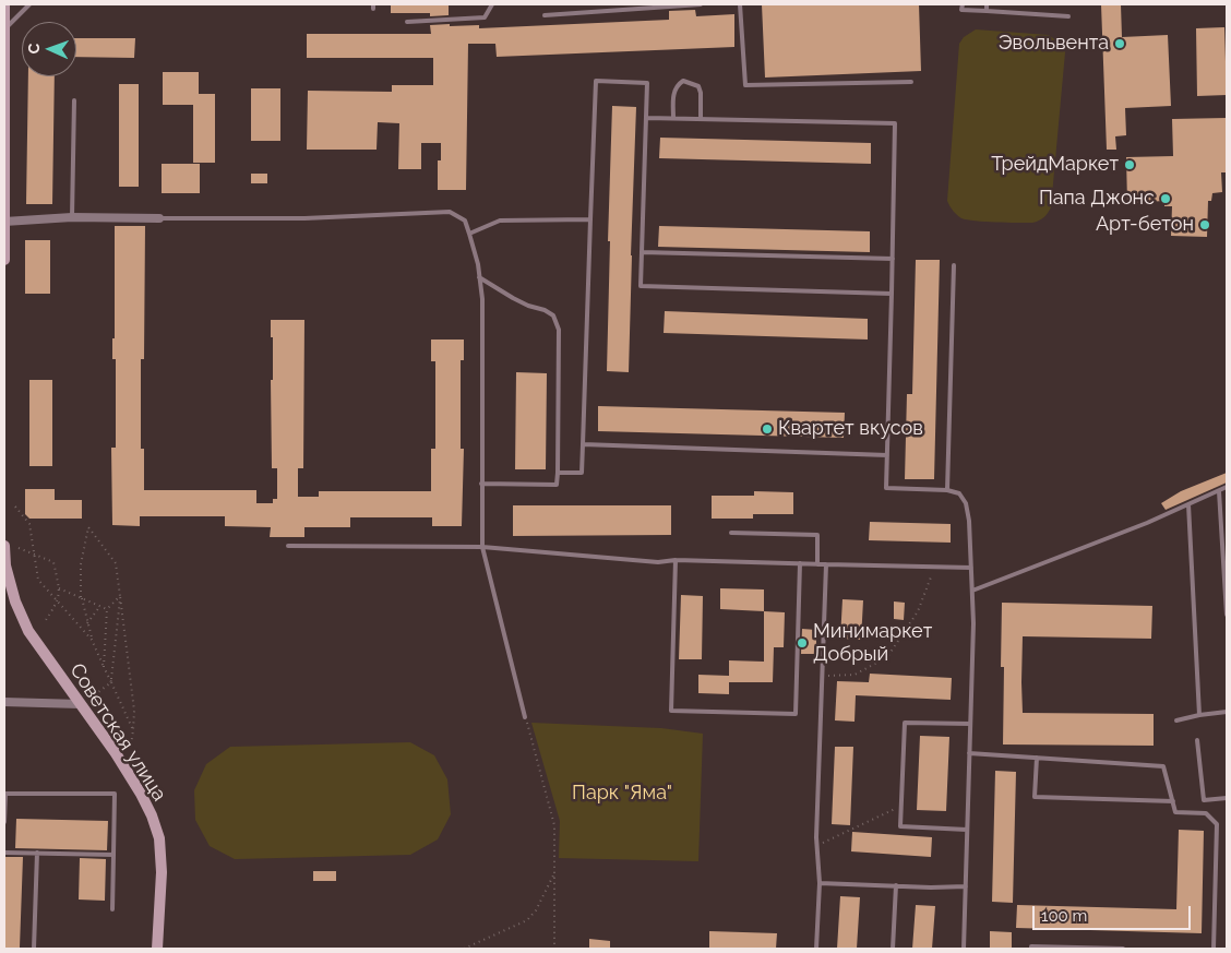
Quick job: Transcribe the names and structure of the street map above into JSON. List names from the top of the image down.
{
  "streets": {
    "main road": ["Советская улица"]
  },
  "parks": ["Парк \"Яма\""],
  "places": [
    "Эвольвента",
    "ТрейдМаркет",
    "Папа Джонс",
    "Арт-бетон",
    "Квартет вкусов",
    "Минимаркет Добрый"
  ],
  "scale_bar": "100 m",
  "north": "left"
}
